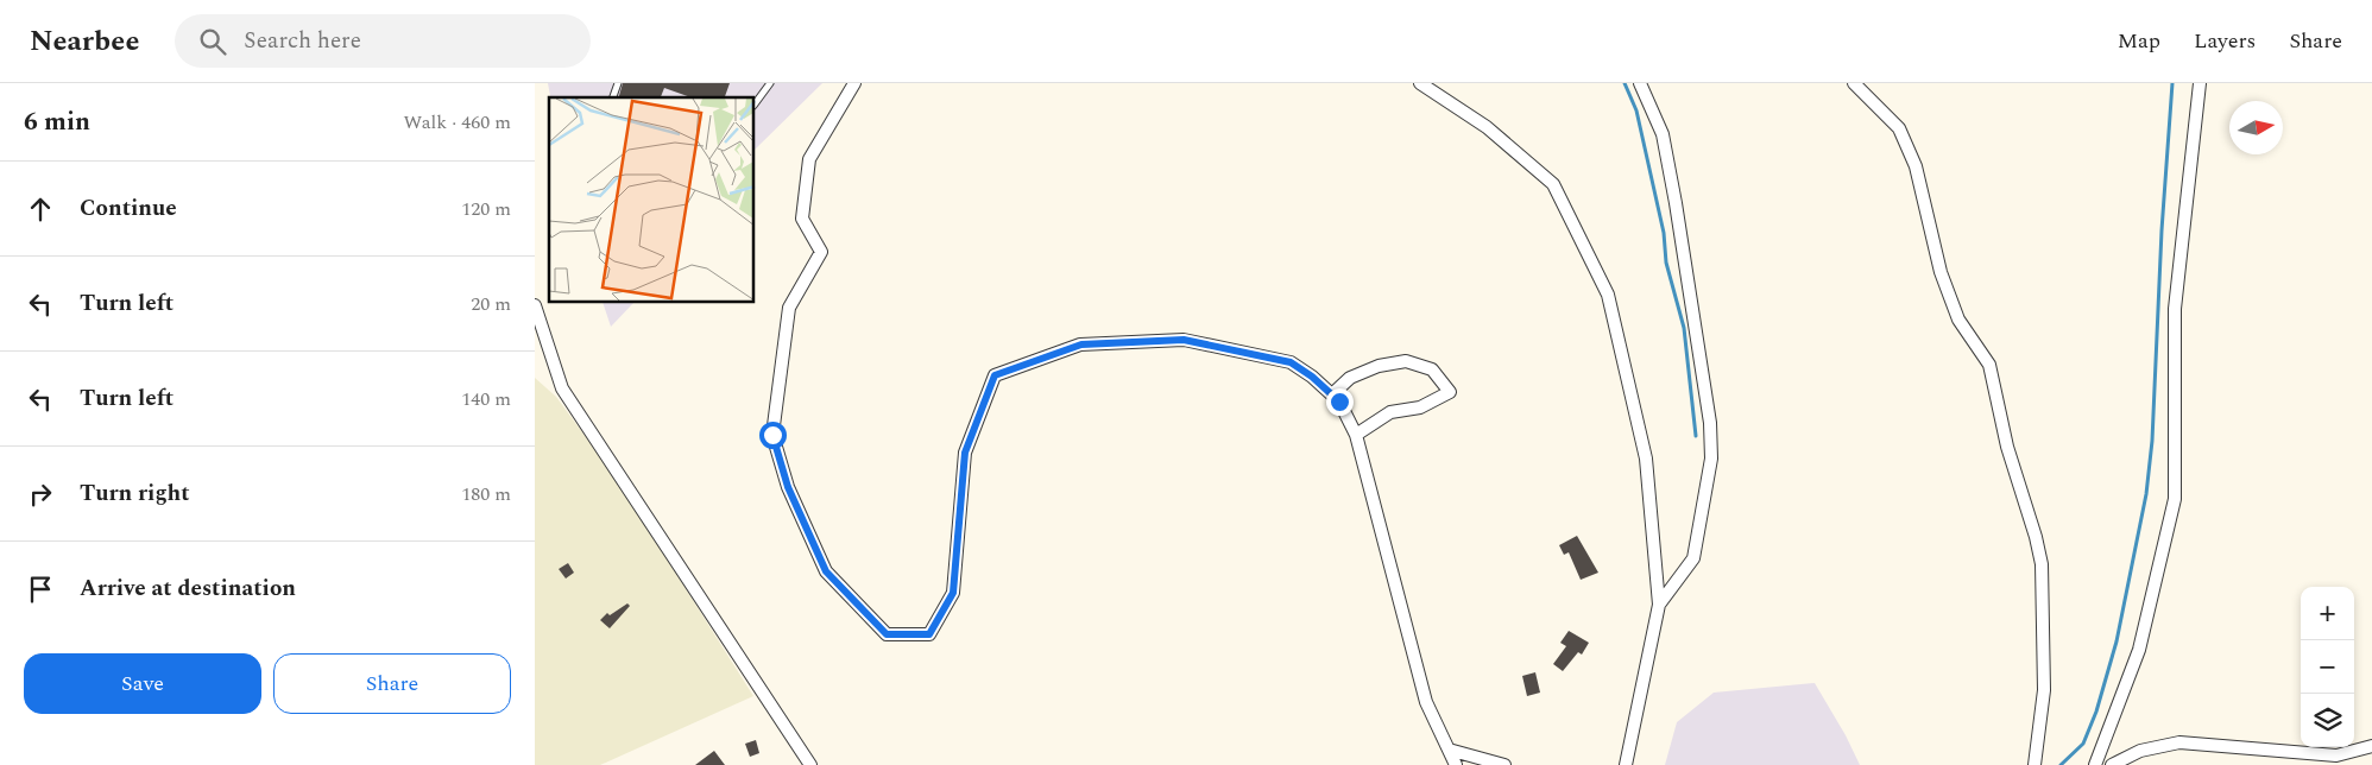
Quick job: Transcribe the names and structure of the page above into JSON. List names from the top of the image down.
{
  "north": "right",
  "page": {
    "header": "Nearbee",
    "search": "Search here",
    "nav": ["Map", "Layers", "Share"],
    "heading": ["6 min", "Walk · 460 m"],
    "list": [
      ["Continue", "120 m"],
      ["Turn left", "20 m"],
      ["Turn left", "140 m"],
      ["Turn right", "180 m"],
      "Arrive at destination"
    ],
    "map_buttons": ["+", "−"],
    "buttons": ["Save", "Share"]
  }
}
